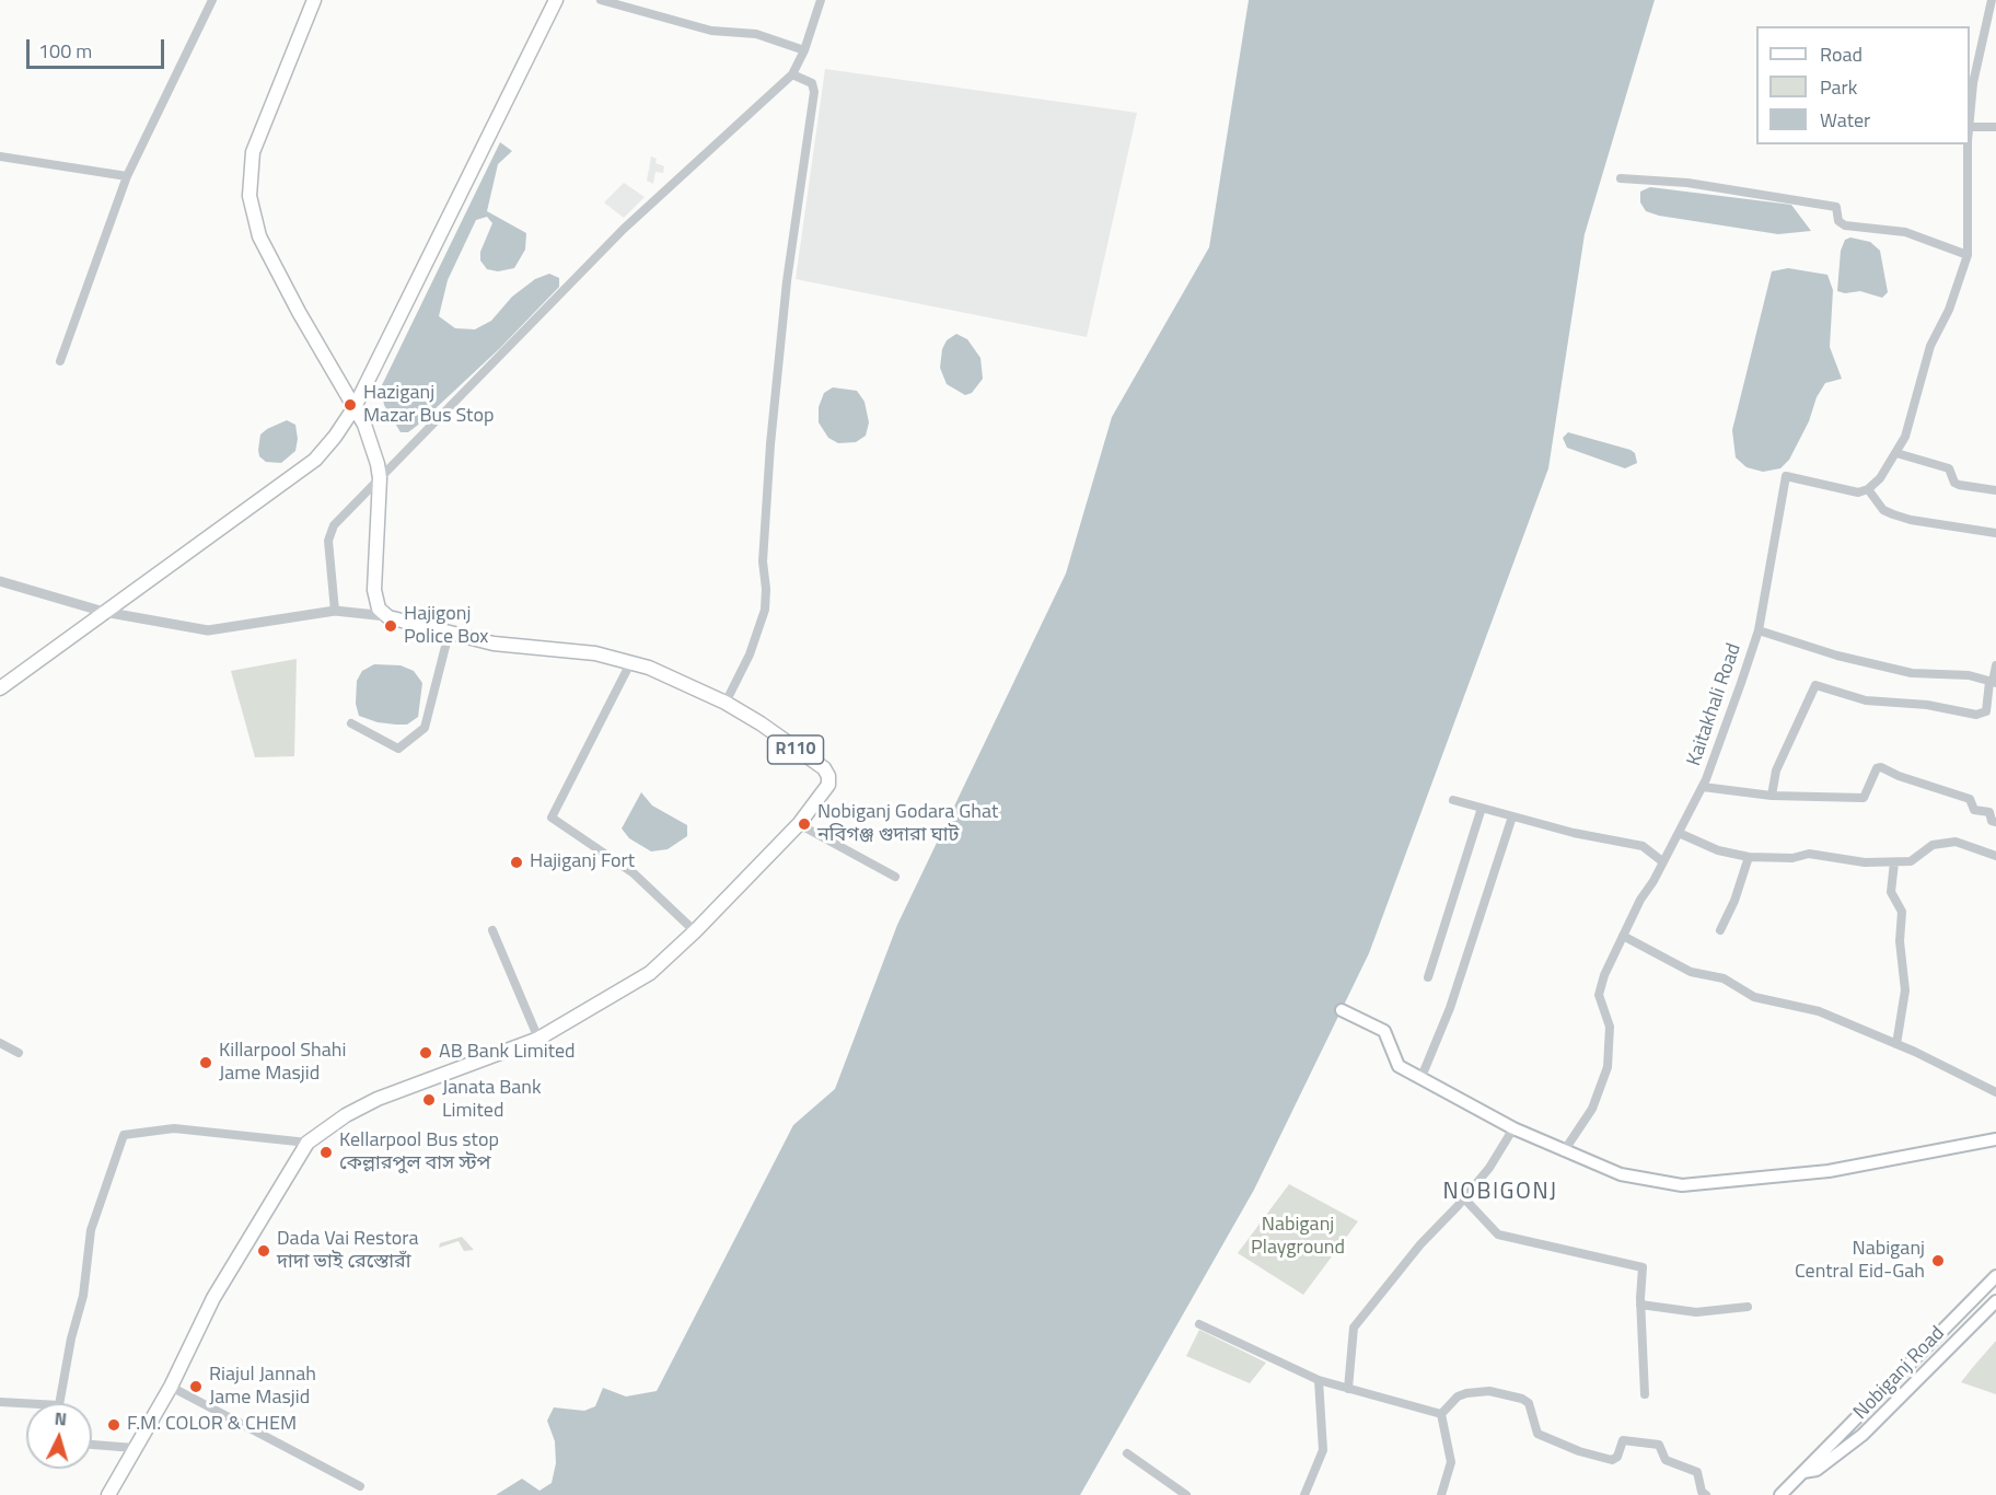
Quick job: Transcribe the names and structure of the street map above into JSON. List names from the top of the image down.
{
  "streets": {
    "main road": ["R110", "Nobiganj Road"],
    "street": ["Kaitakhali Road"]
  },
  "districts": ["NOBIGONJ"],
  "parks": ["Nabiganj Playground"],
  "places": [
    "Haziganj Mazar Bus Stop",
    "Hajigonj Police Box",
    "Nobiganj Godara Ghat নবিগঞ্জ গুদারা ঘাট",
    "Hajiganj Fort",
    "AB Bank Limited",
    "Killarpool Shahi Jame Masjid",
    "Janata Bank Limited",
    "Kellarpool Bus stop কেল্লারপুল বাস স্টপ",
    "Dada Vai Restora দাদা ভাই রেস্তোরাঁ",
    "Nabiganj Central Eid-Gah",
    "Riajul Jannah Jame Masjid",
    "F.M. COLOR & CHEM"
  ],
  "legend": ["Road", "Park", "Water"],
  "scale_bar": "100 m",
  "north": "top"
}
